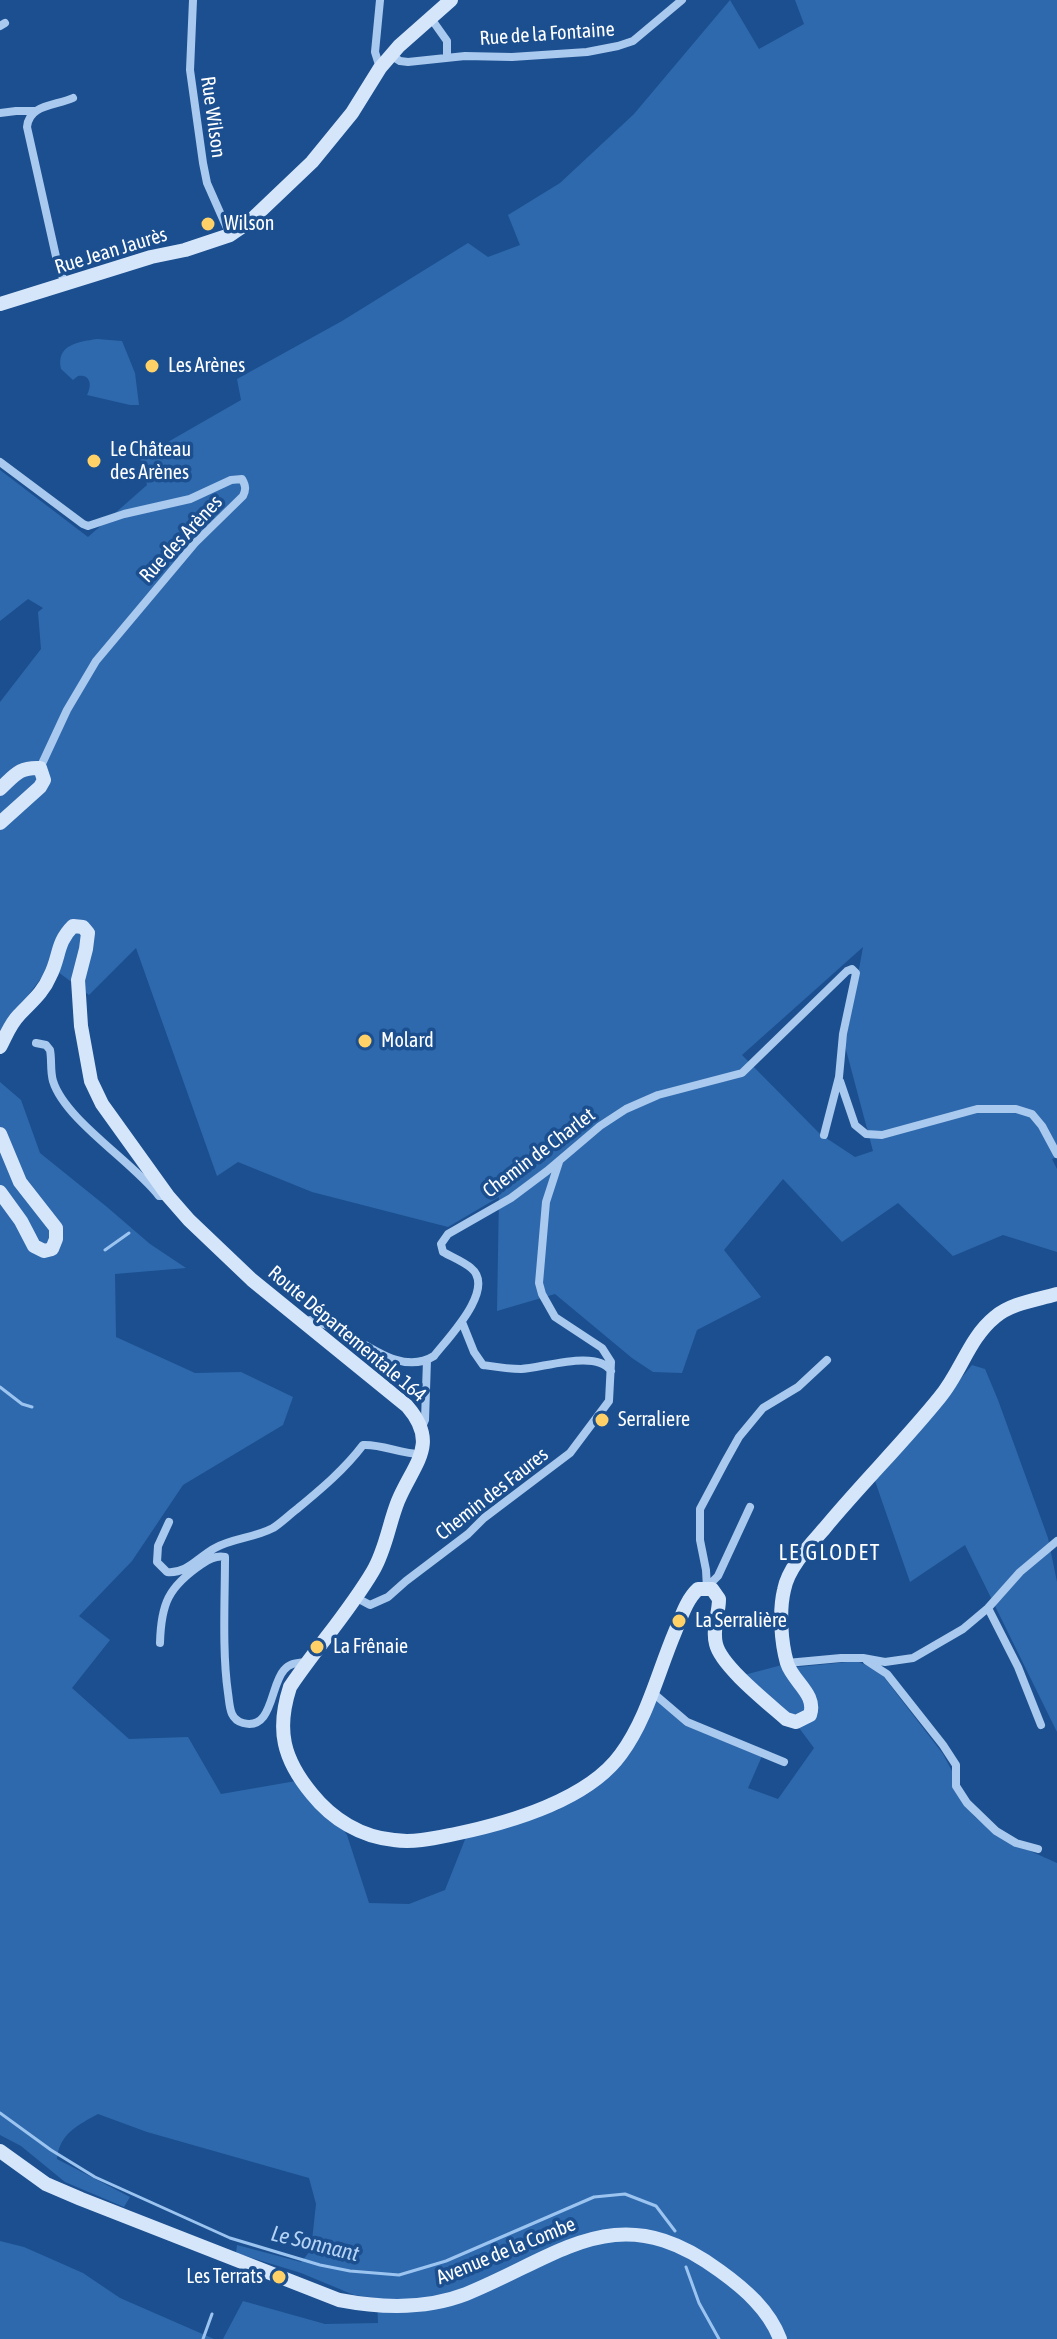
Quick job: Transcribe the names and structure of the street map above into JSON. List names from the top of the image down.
{
  "streets": {
    "street": [
      "Rue de la Fontaine",
      "Rue Wilson",
      "Rue Jean Jaurès",
      "Rue des Arènes",
      "Chemin de Charlet",
      "Route Départementale 164",
      "Chemin des Faures",
      "Avenue de la Combe"
    ]
  },
  "crossings": [
    ["Rue de la Fontaine", "Rue Jean Jaurès"],
    ["Rue Wilson", "Rue Jean Jaurès"],
    ["Route Départementale 164", "Chemin des Faures"]
  ],
  "districts": ["LE GLODET"],
  "water": ["Le Sonnant"],
  "places": [
    "Wilson",
    "Les Arènes",
    "Le Château des Arènes",
    "Molard",
    "Serraliere",
    "La Serralière",
    "La Frênaie",
    "Les Terrats"
  ]
}
